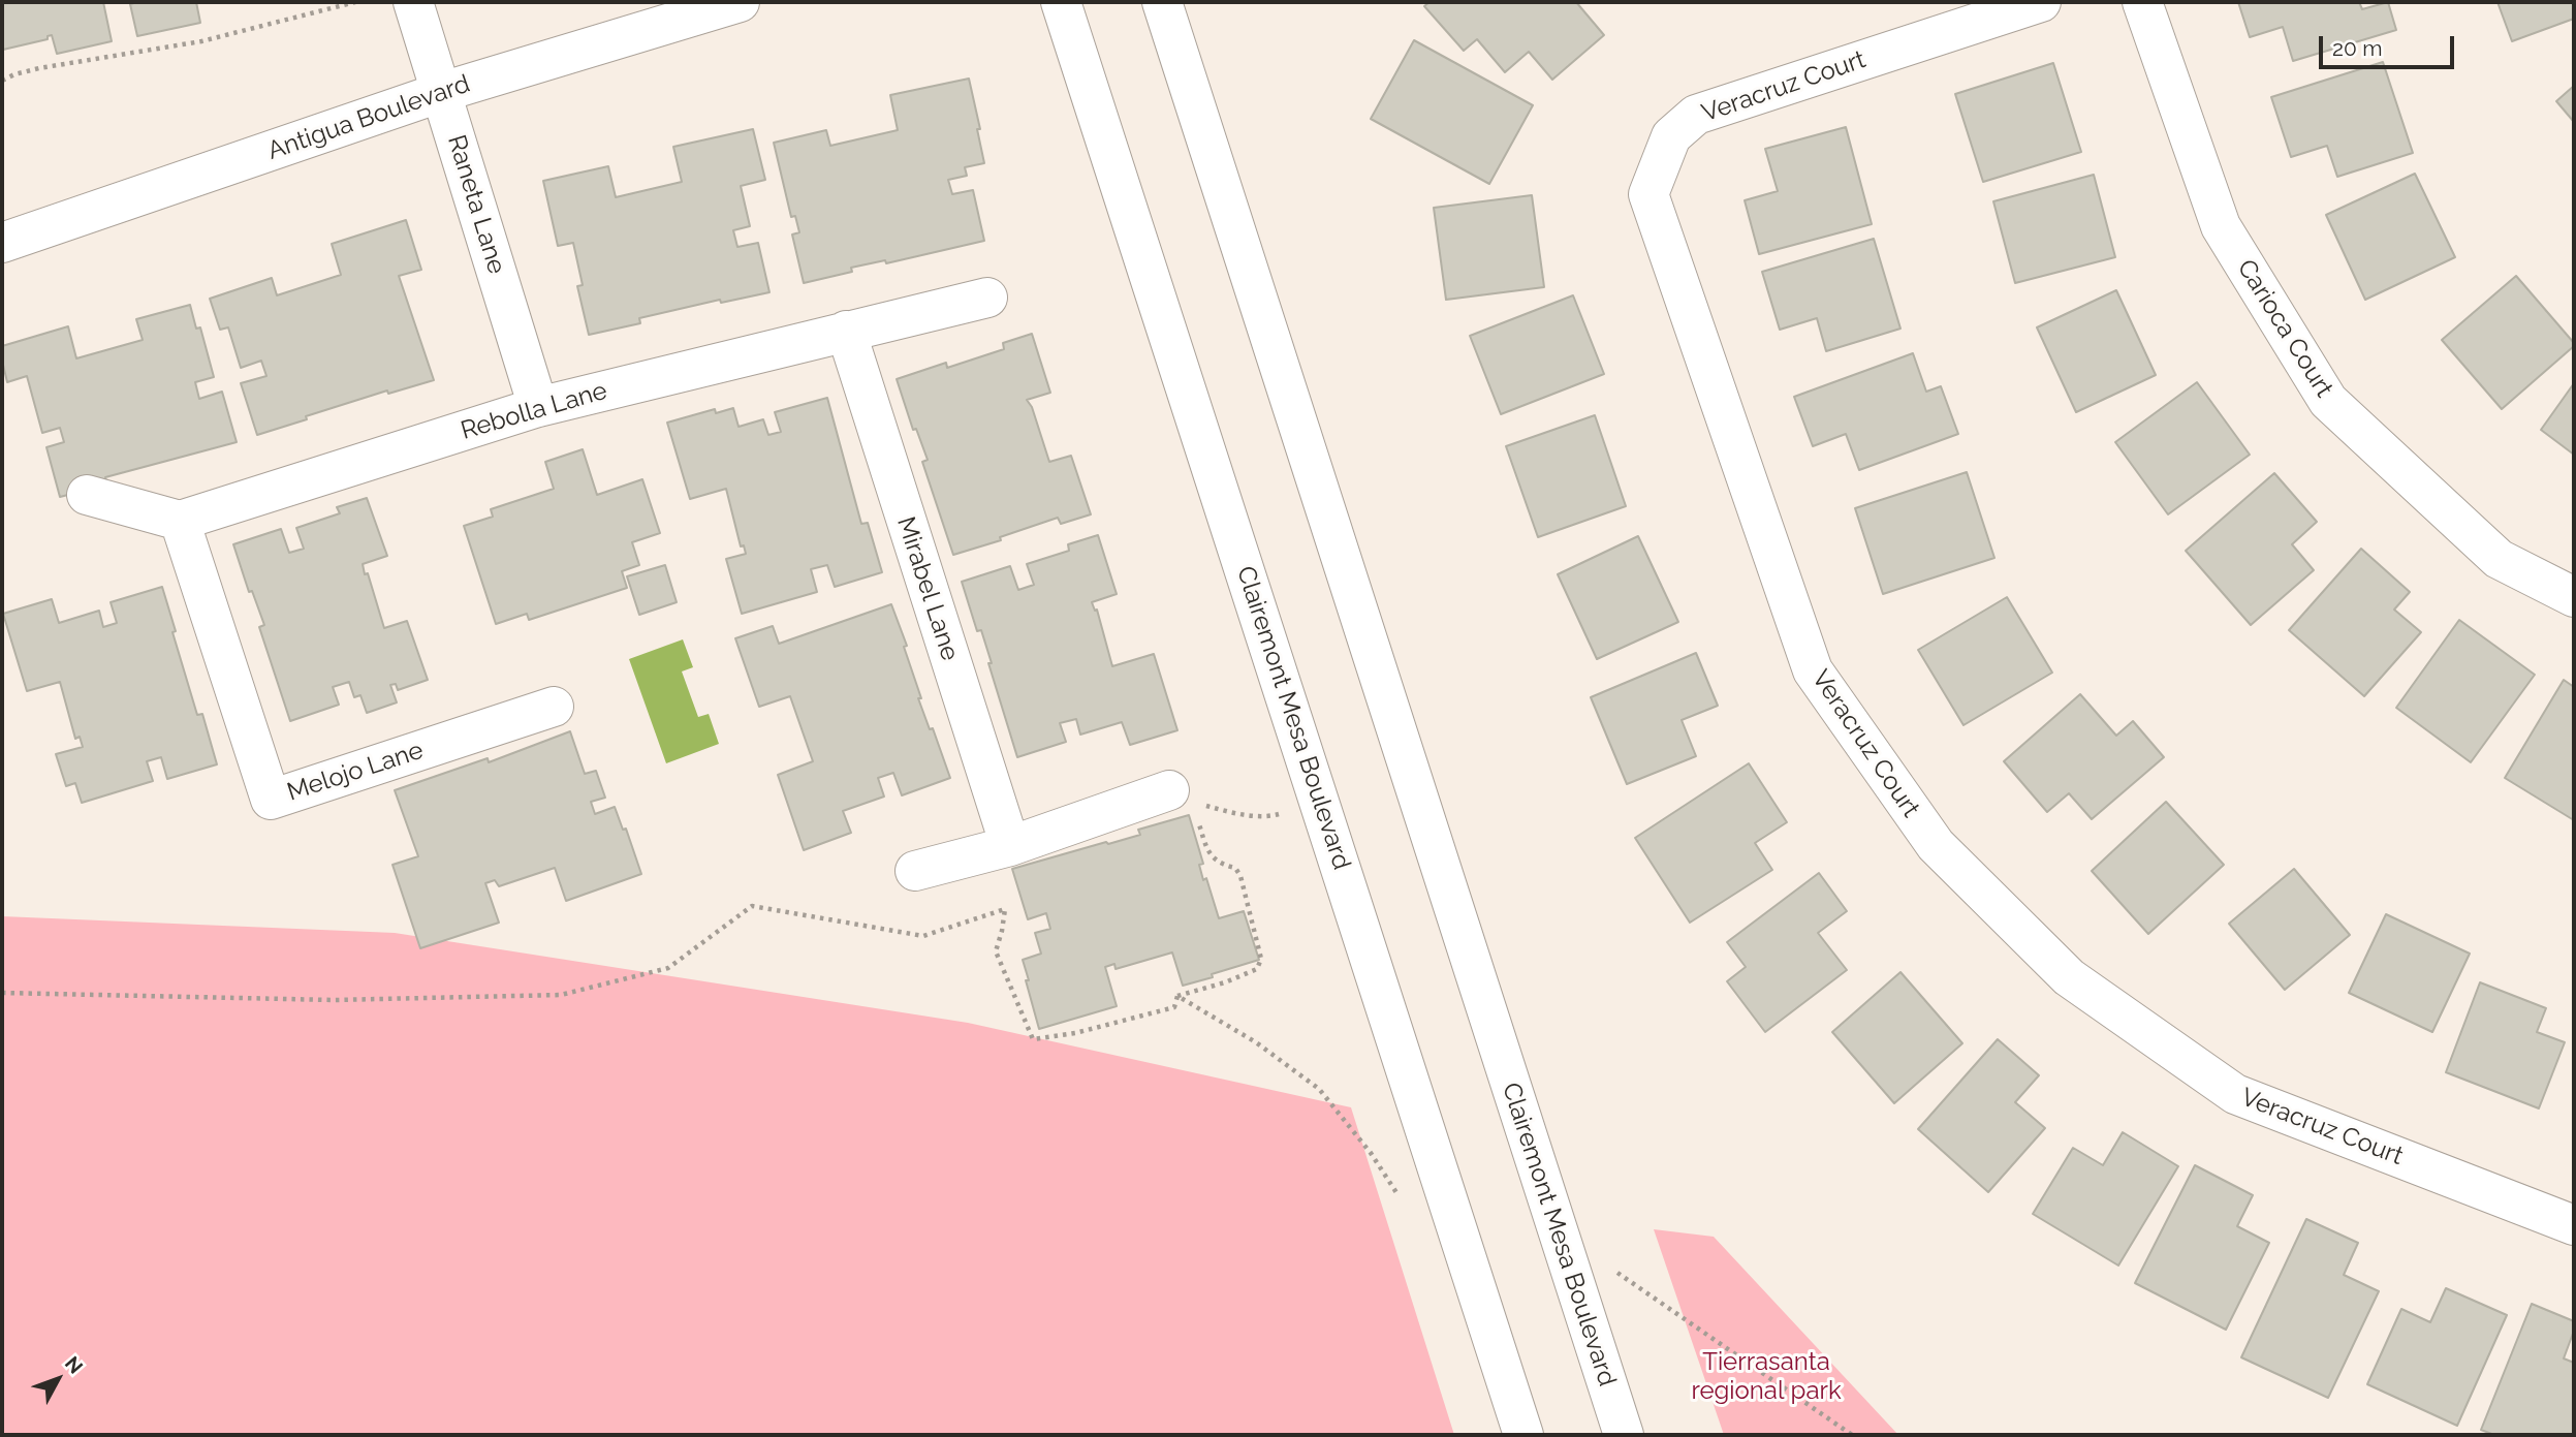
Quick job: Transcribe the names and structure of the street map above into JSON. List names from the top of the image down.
{
  "streets": {
    "street": [
      "Veracruz Court",
      "Antigua Boulevard",
      "Raneta Lane",
      "Carioca Court",
      "Rebolla Lane",
      "Mirabel Lane",
      "Clairemont Mesa Boulevard",
      "Melojo Lane"
    ]
  },
  "crossings": [
    ["Antigua Boulevard", "Raneta Lane"],
    ["Raneta Lane", "Rebolla Lane"],
    ["Rebolla Lane", "Mirabel Lane"],
    ["Rebolla Lane", "Melojo Lane"]
  ],
  "parks": ["Tierrasanta regional park"],
  "scale_bar": "20 m",
  "north": "top right"
}
